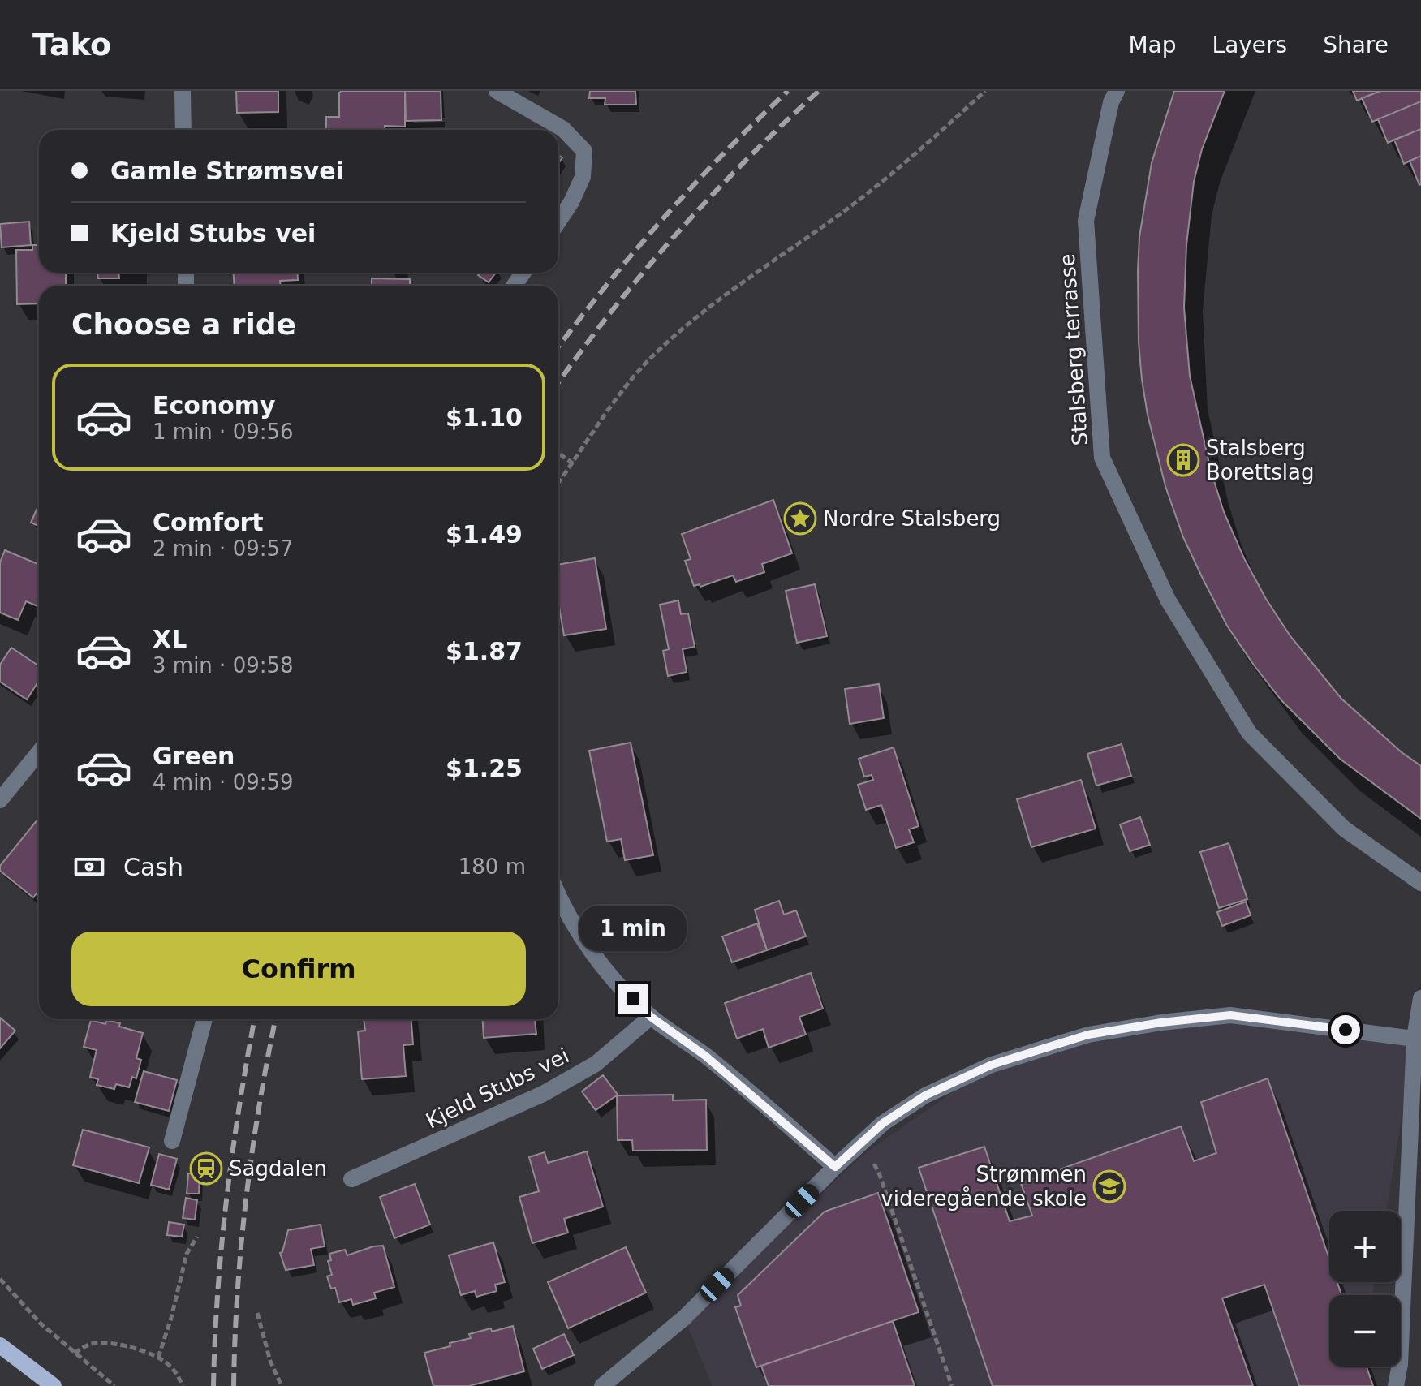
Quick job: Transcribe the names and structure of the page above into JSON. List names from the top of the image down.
{
  "streets": {
    "street": ["Stalsberg terrasse", "Kjeld Stubs vei"]
  },
  "places": {
    "building": ["Stalsberg Borettslag"],
    "place": ["Nordre Stalsberg"],
    "station": ["Sagdalen"],
    "school or university": ["Strømmen videregående skole"]
  },
  "page": {
    "header": "Tako",
    "nav": ["Map", "Layers", "Share"],
    "banner": ["Gamle Strømsvei", "Kjeld Stubs vei"],
    "heading": "Choose a ride",
    "list": [
      {
        "name": "Economy",
        "note": "1 min · 09:56",
        "value": "$1.10"
      },
      {
        "name": "Comfort",
        "note": "2 min · 09:57",
        "value": "$1.49"
      },
      {
        "name": "XL",
        "note": "3 min · 09:58",
        "value": "$1.87"
      },
      {
        "name": "Green",
        "note": "4 min · 09:59",
        "value": "$1.25"
      }
    ],
    "pay": ["Cash", "180 m"],
    "bubble": "1 min",
    "buttons": "Confirm",
    "map_buttons": ["+", "−"]
  }
}
